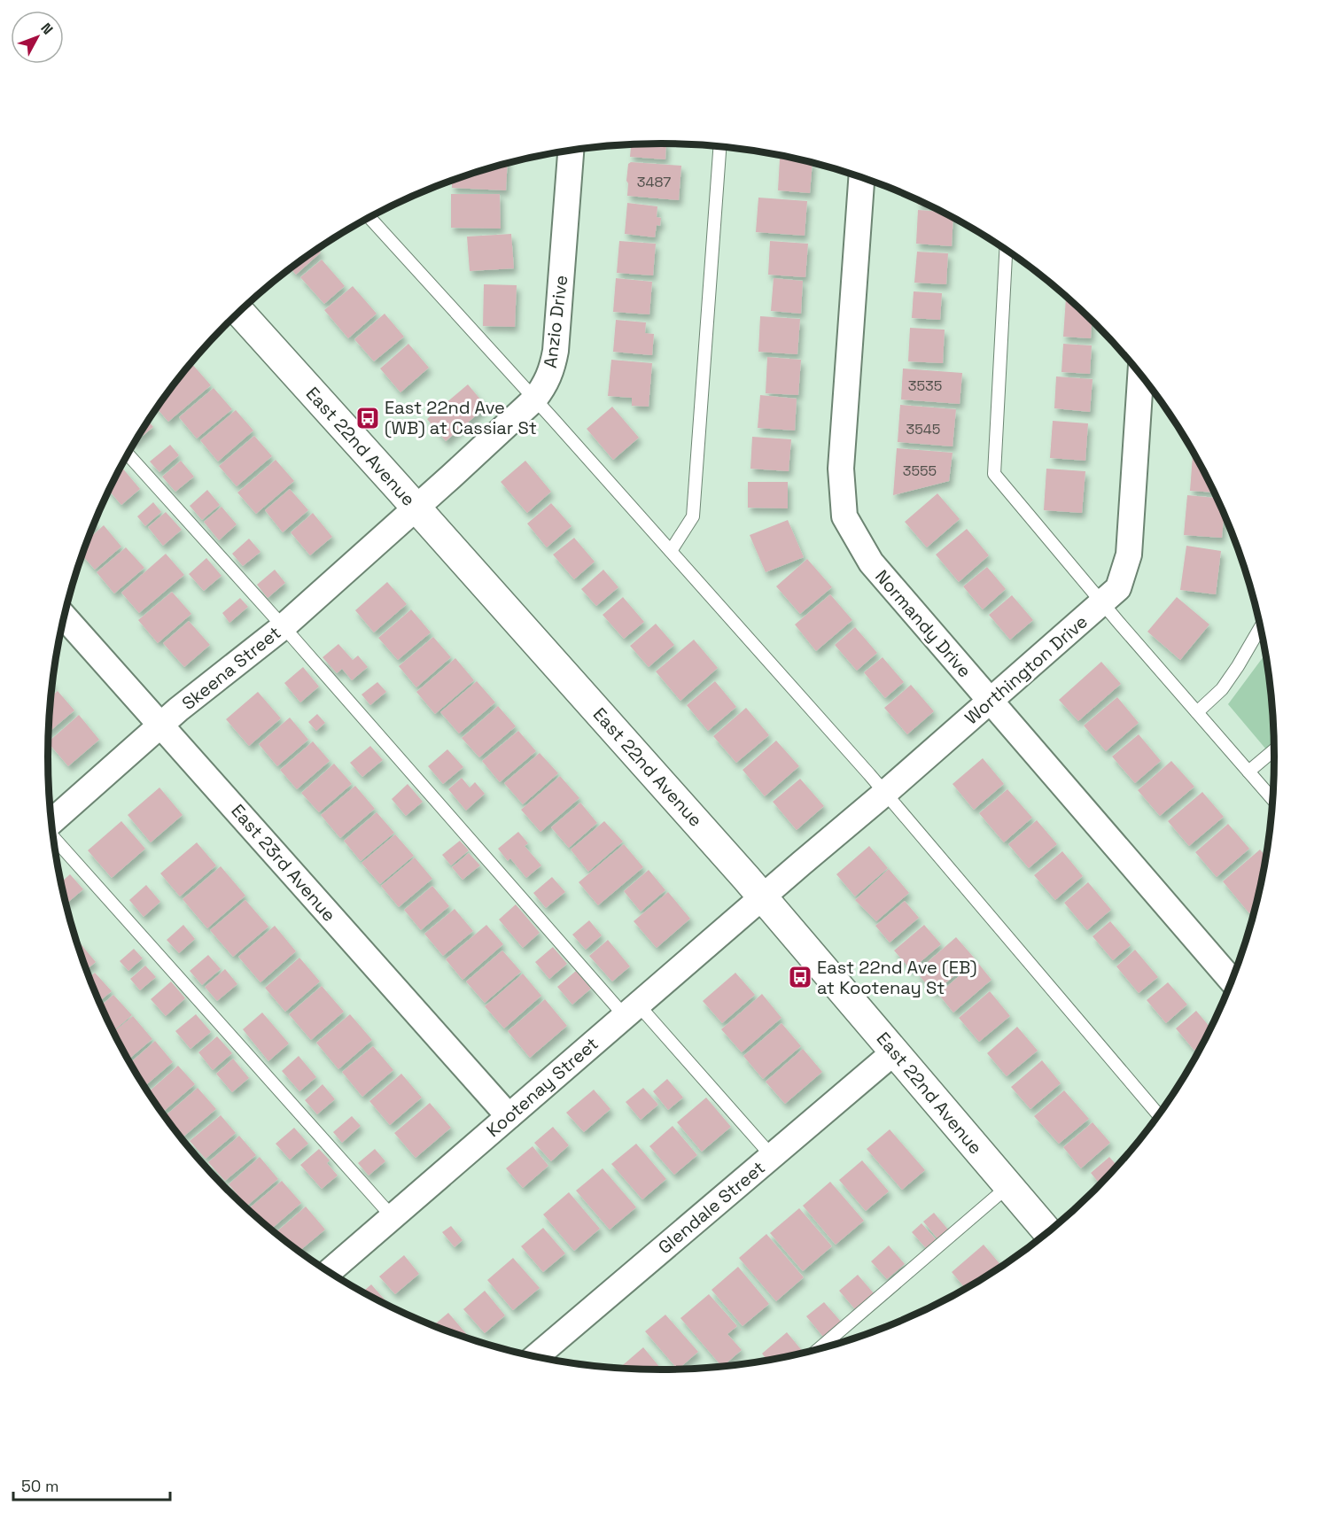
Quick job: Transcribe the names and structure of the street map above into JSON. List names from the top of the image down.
{
  "streets": {
    "street": [
      "Anzio Drive",
      "East 22nd Avenue",
      "Normandy Drive",
      "Skeena Street",
      "Worthington Drive",
      "East 23rd Avenue",
      "Kootenay Street",
      "Glendale Street"
    ]
  },
  "crossings": [
    ["Anzio Drive", "East 22nd Avenue"],
    ["Anzio Drive", "Skeena Street"],
    ["East 22nd Avenue", "Skeena Street"],
    ["East 22nd Avenue", "Worthington Drive"],
    ["East 22nd Avenue", "Kootenay Street"],
    ["East 22nd Avenue", "Glendale Street"],
    ["Normandy Drive", "Worthington Drive"],
    ["Skeena Street", "East 23rd Avenue"],
    ["Worthington Drive", "Kootenay Street"],
    ["East 23rd Avenue", "Kootenay Street"]
  ],
  "places": {
    "bus stop": ["East 22nd Ave (WB) at Cassiar St", "East 22nd Ave (EB) at Kootenay St"]
  },
  "house_numbers": [
    "3487",
    "3535",
    "3545",
    "3555"
  ],
  "scale_bar": "50 m",
  "north": "top right"
}
